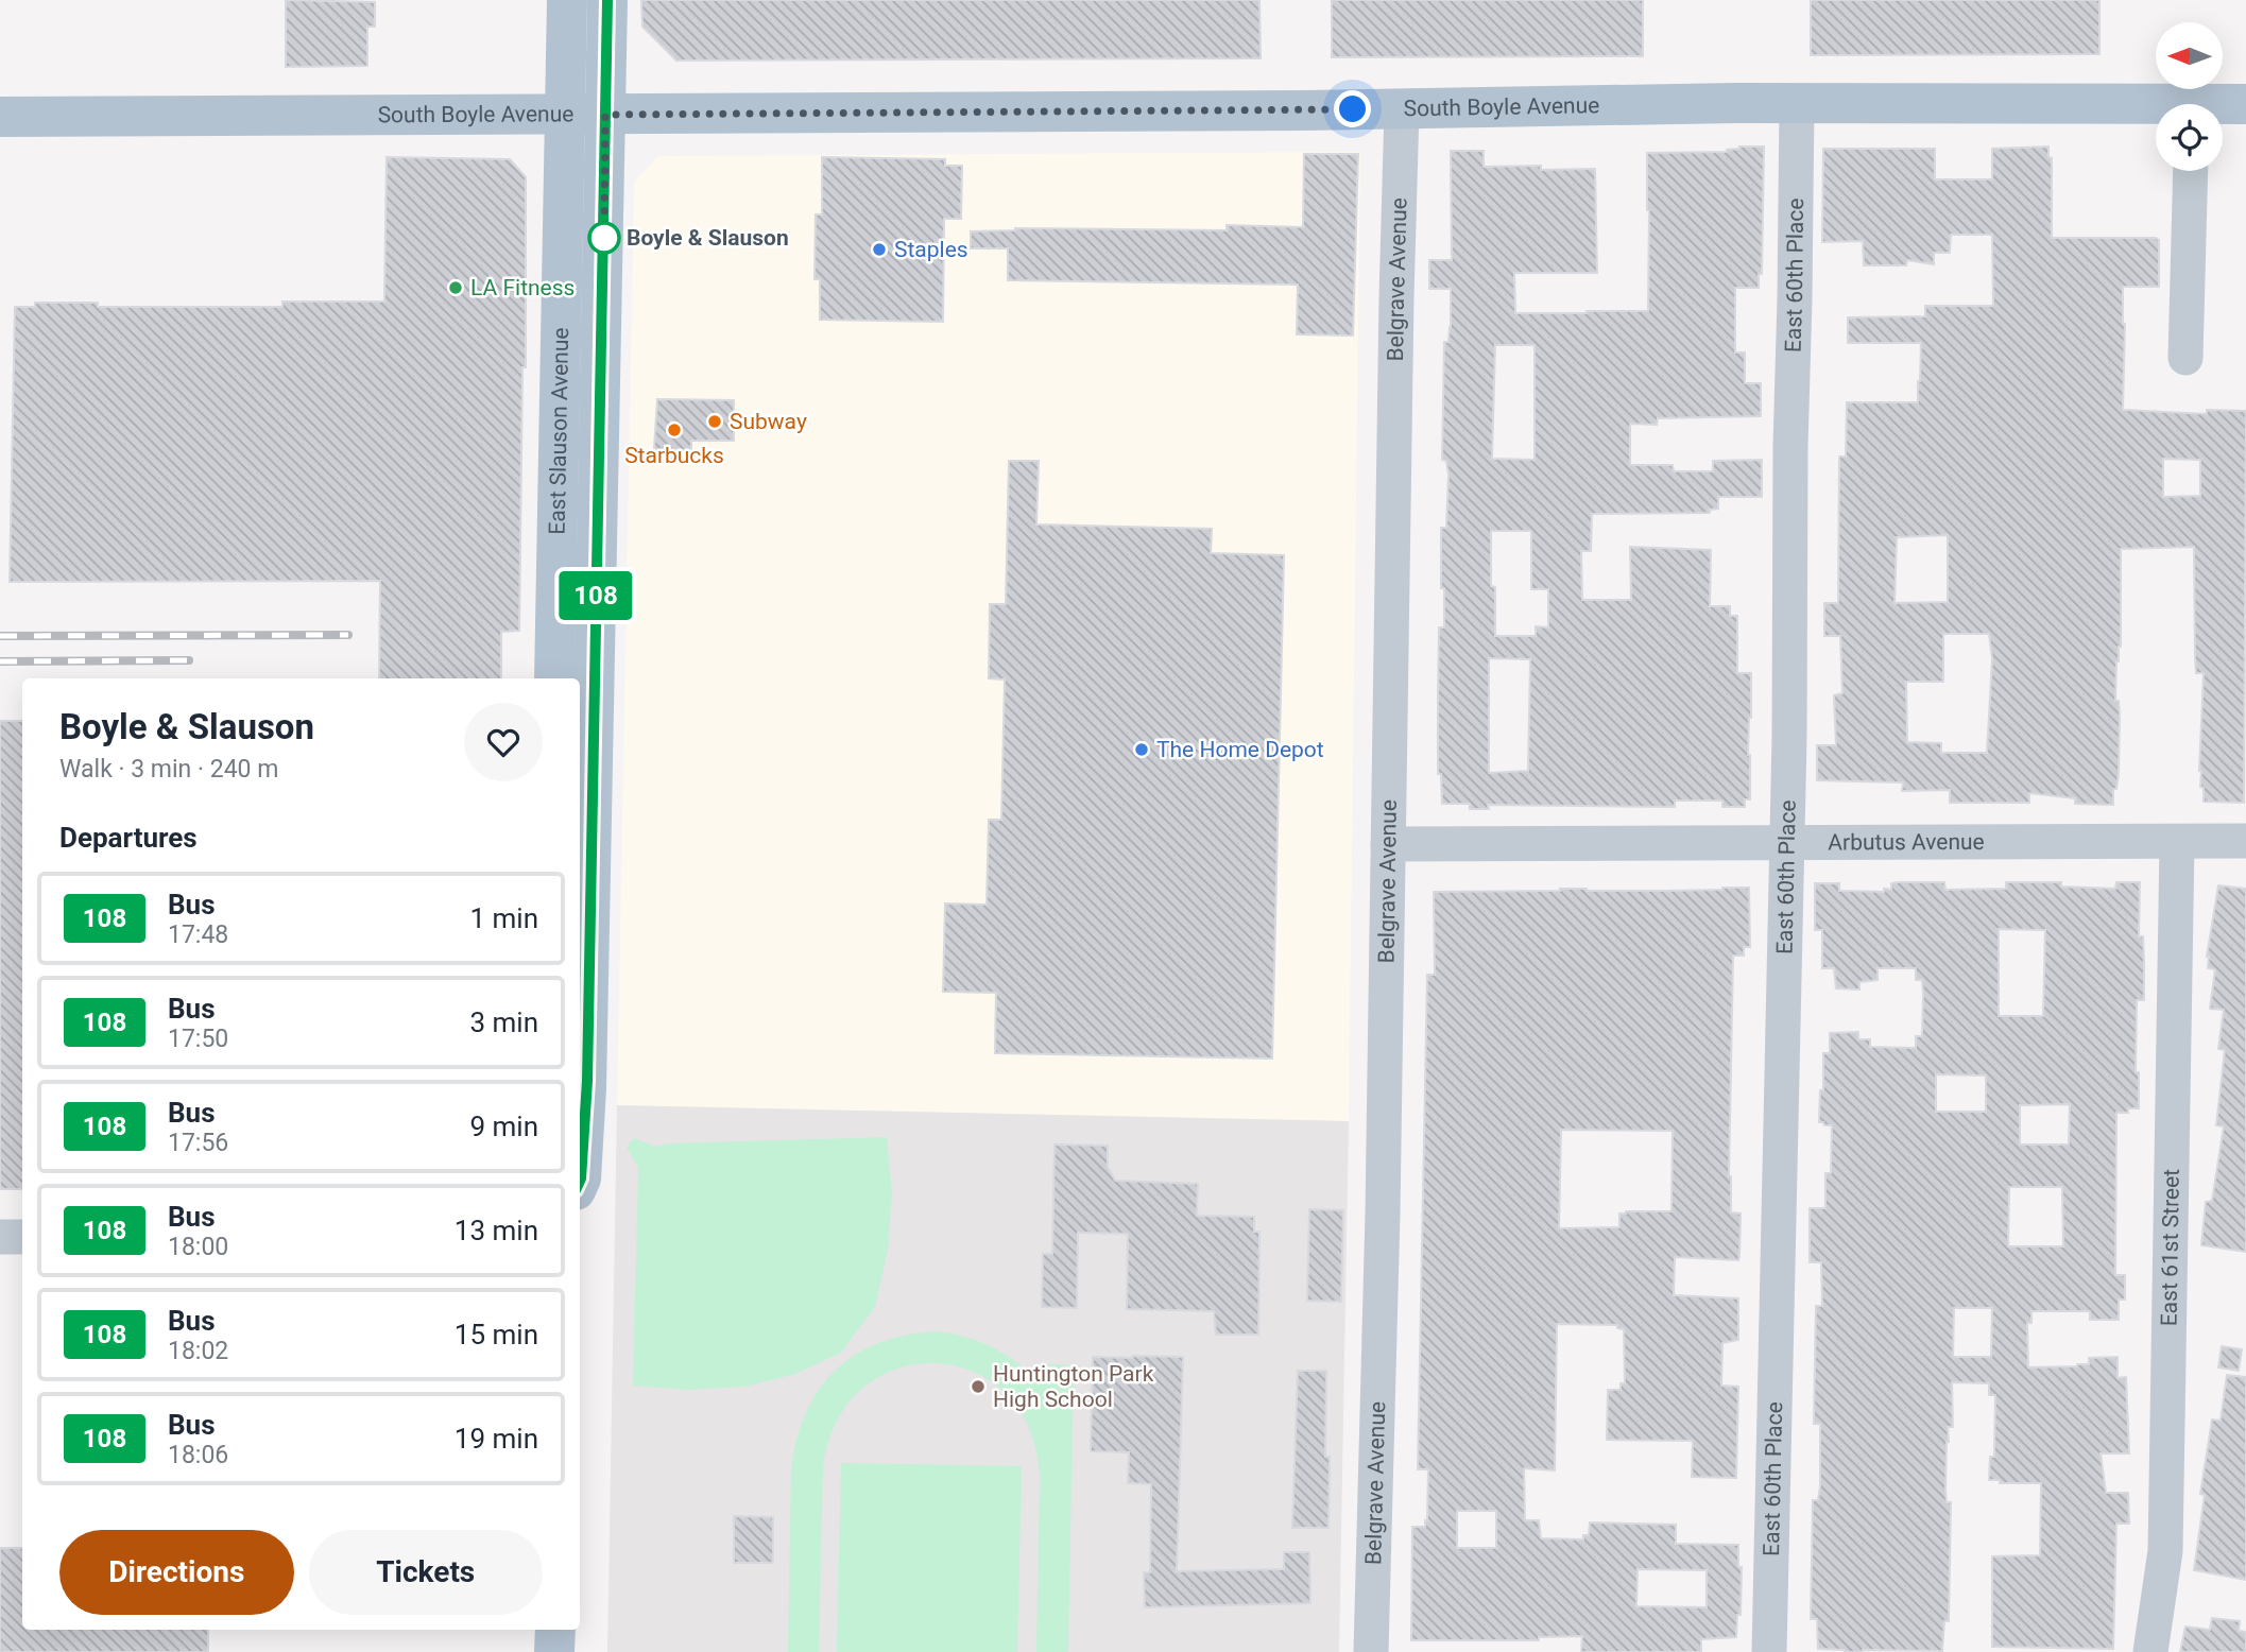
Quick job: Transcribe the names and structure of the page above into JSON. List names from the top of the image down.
{
  "streets": {
    "main road": ["South Boyle Avenue", "East Slauson Avenue"],
    "street": [
      "East 60th Place",
      "Belgrave Avenue",
      "Arbutus Avenue",
      "East 61st Street"
    ]
  },
  "crossings": [
    ["South Boyle Avenue", "East 60th Place"],
    ["South Boyle Avenue", "Belgrave Avenue"],
    ["South Boyle Avenue", "East Slauson Avenue"],
    ["East 60th Place", "Arbutus Avenue"],
    ["Belgrave Avenue", "Arbutus Avenue"],
    ["Arbutus Avenue", "East 61st Street"]
  ],
  "places": [
    "Boyle & Slauson",
    "Staples",
    "LA Fitness",
    "Subway",
    "Starbucks",
    "The Home Depot",
    "Huntington Park High School"
  ],
  "lines": ["bus line 108"],
  "north": "left",
  "page": {
    "on_map": "108",
    "heading": [
      ["Boyle & Slauson", "Walk · 3 min · 240 m"],
      "Departures"
    ],
    "list": [
      {
        "mark": "108",
        "name": "Bus",
        "note": "17:48",
        "value": "1 min"
      },
      {
        "mark": "108",
        "name": "Bus",
        "note": "17:50",
        "value": "3 min"
      },
      {
        "mark": "108",
        "name": "Bus",
        "note": "17:56",
        "value": "9 min"
      },
      {
        "mark": "108",
        "name": "Bus",
        "note": "18:00",
        "value": "13 min"
      },
      {
        "mark": "108",
        "name": "Bus",
        "note": "18:02",
        "value": "15 min"
      },
      {
        "mark": "108",
        "name": "Bus",
        "note": "18:06",
        "value": "19 min"
      }
    ],
    "buttons": ["Directions", "Tickets"]
  }
}
